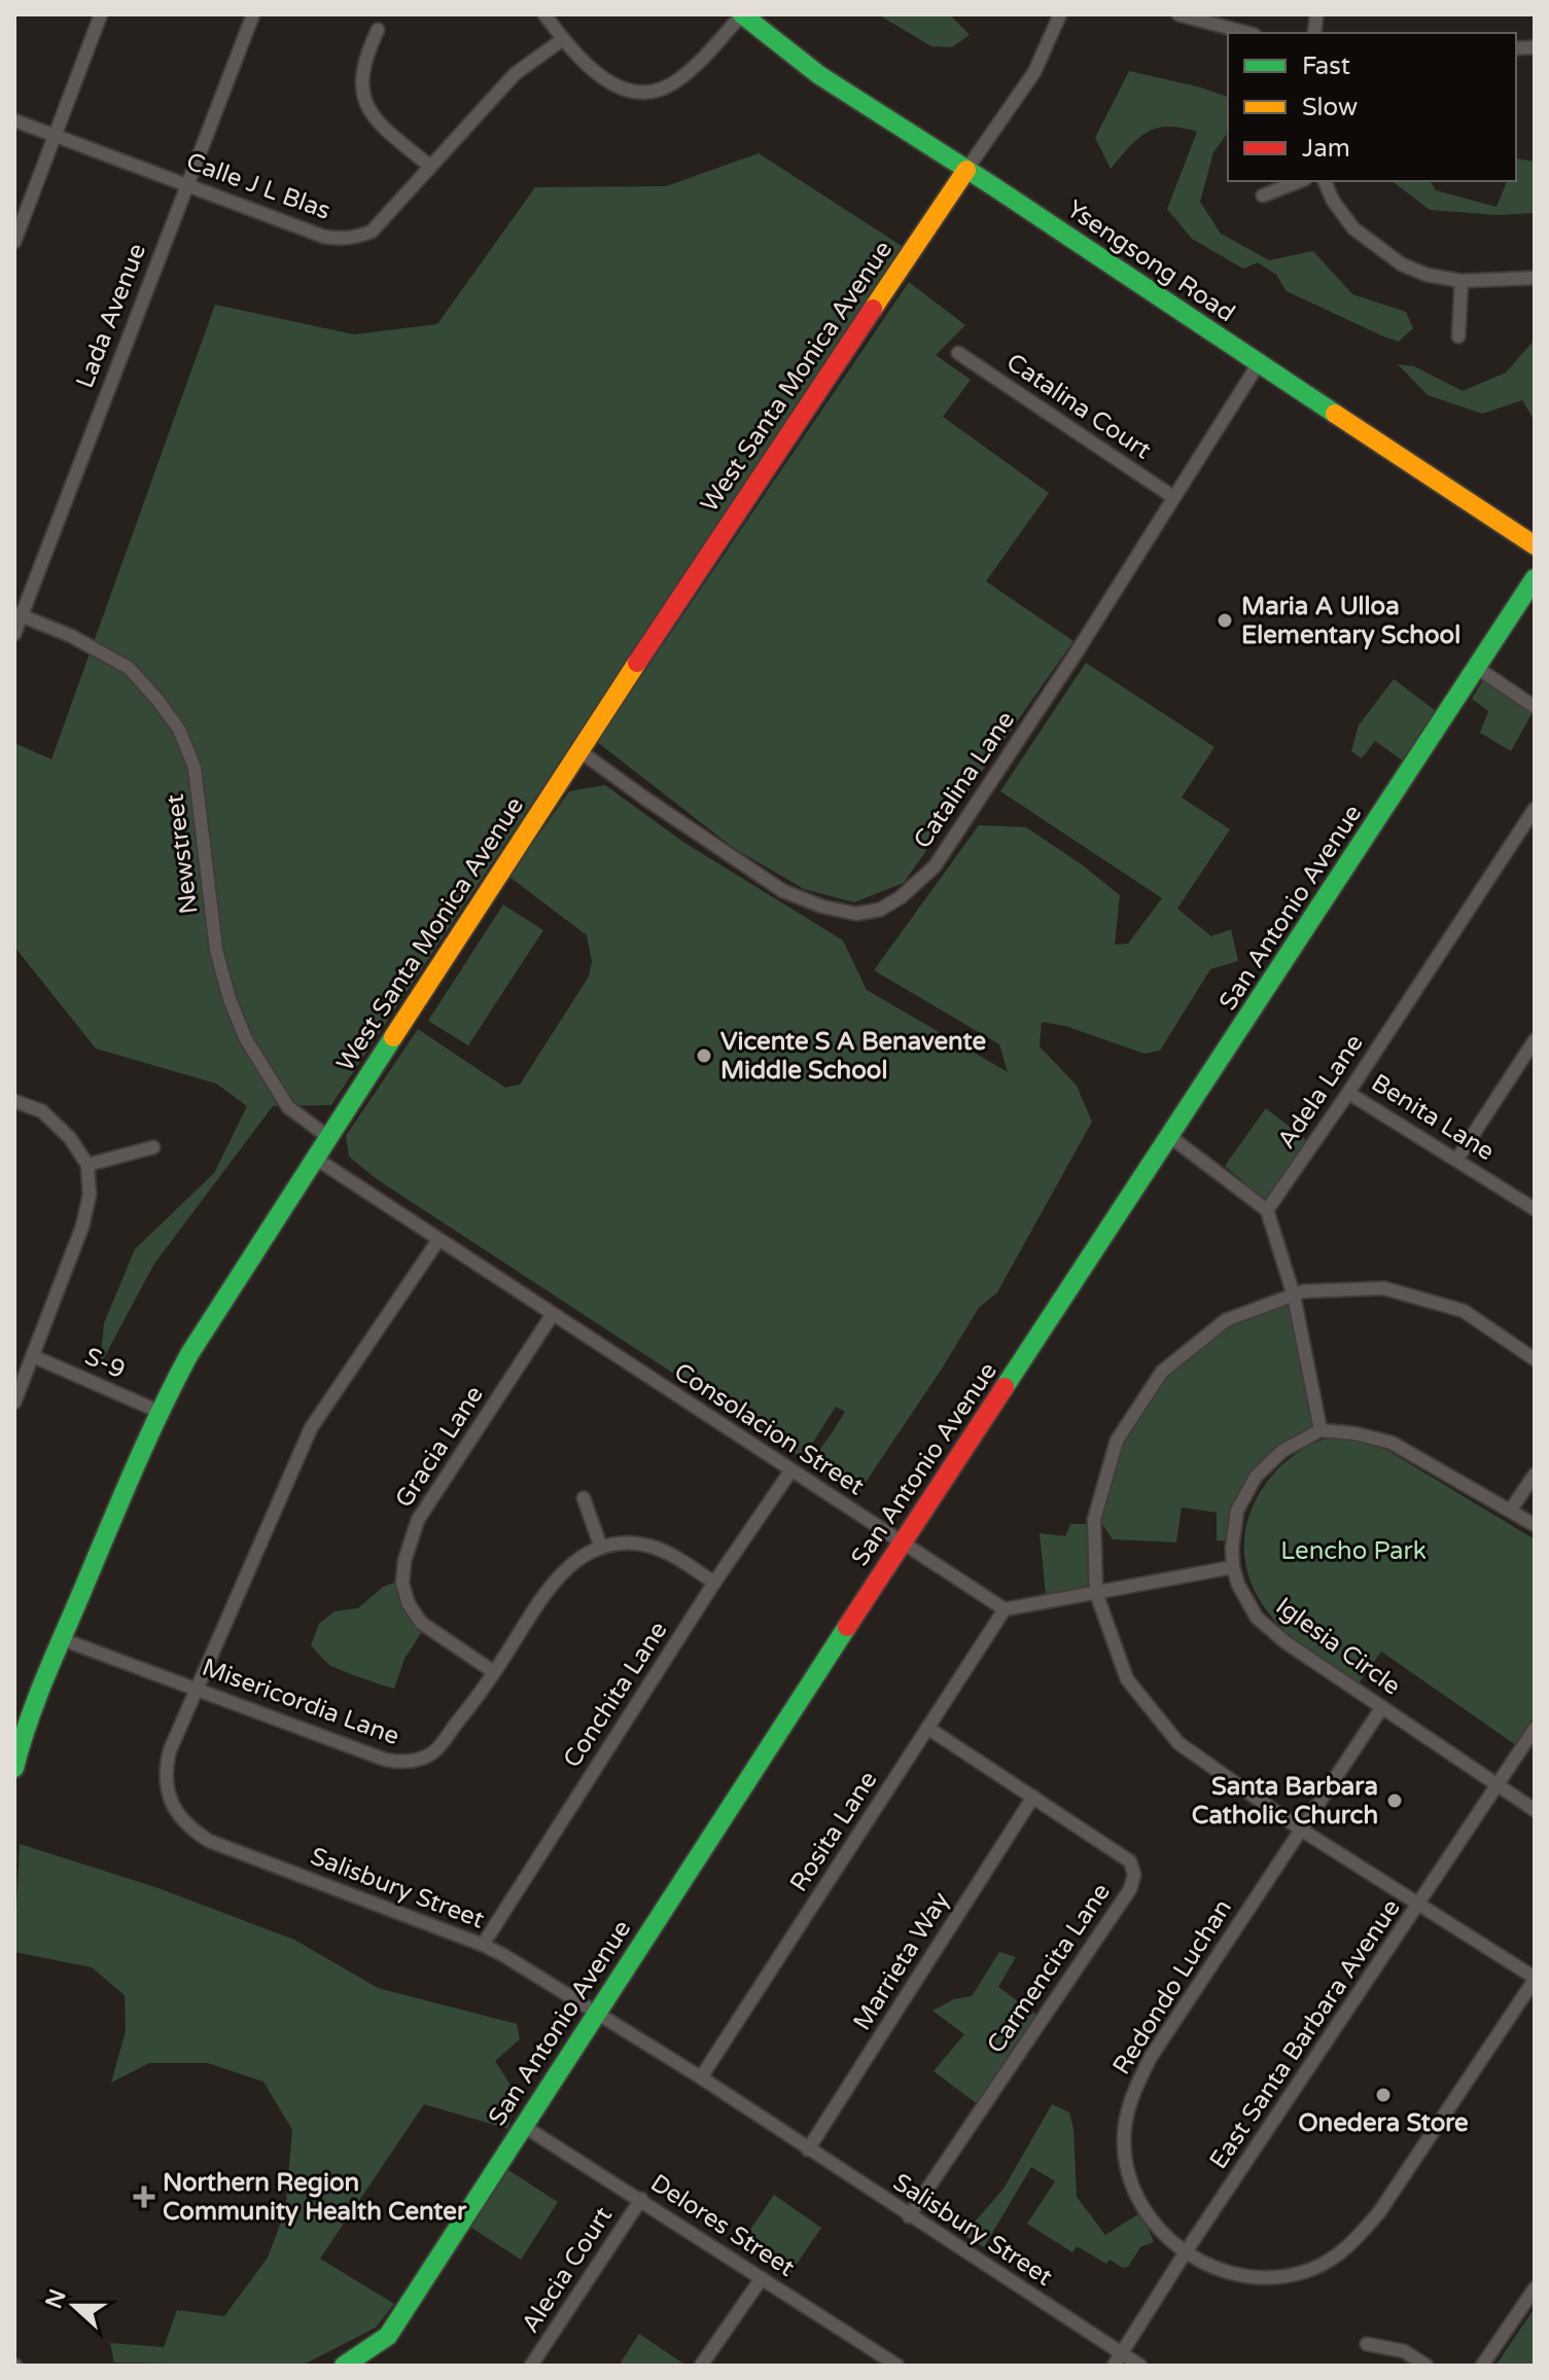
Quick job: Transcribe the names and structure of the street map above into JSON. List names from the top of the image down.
{
  "streets": {
    "main road": ["Ysengsong Road", "West Santa Monica Avenue", "San Antonio Avenue"],
    "street": [
      "Calle J L Blas",
      "Lada Avenue",
      "Catalina Court",
      "Catalina Lane",
      "Newstreet",
      "Adela Lane",
      "Benita Lane",
      "S-9",
      "Consolacion Street",
      "Gracia Lane",
      "Iglesia Circle",
      "Conchita Lane",
      "Misericordia Lane",
      "Rosita Lane",
      "Salisbury Street",
      "Marrieta Way",
      "Carmencita Lane",
      "Redondo Luchan",
      "East Santa Barbara Avenue",
      "Delores Street",
      "Alecia Court"
    ]
  },
  "crossings": [
    ["Calle J L Blas", "Lada Avenue"],
    ["Ysengsong Road", "West Santa Monica Avenue"],
    ["Ysengsong Road", "Catalina Lane"],
    ["Lada Avenue", "Newstreet"],
    ["West Santa Monica Avenue", "Catalina Lane"],
    ["West Santa Monica Avenue", "Newstreet"],
    ["West Santa Monica Avenue", "S-9"],
    ["West Santa Monica Avenue", "Consolacion Street"],
    ["West Santa Monica Avenue", "Misericordia Lane"],
    ["Catalina Court", "Catalina Lane"],
    ["San Antonio Avenue", "Consolacion Street"],
    ["San Antonio Avenue", "Salisbury Street"],
    ["San Antonio Avenue", "Delores Street"],
    ["Adela Lane", "Benita Lane"],
    ["Consolacion Street", "Gracia Lane"],
    ["Consolacion Street", "Conchita Lane"],
    ["Consolacion Street", "Rosita Lane"],
    ["Consolacion Street", "Salisbury Street"],
    ["Gracia Lane", "Misericordia Lane"],
    ["Iglesia Circle", "Redondo Luchan"],
    ["Iglesia Circle", "East Santa Barbara Avenue"],
    ["Conchita Lane", "Misericordia Lane"],
    ["Conchita Lane", "Salisbury Street"],
    ["Misericordia Lane", "Salisbury Street"],
    ["Rosita Lane", "Salisbury Street"],
    ["Rosita Lane", "Carmencita Lane"],
    ["Salisbury Street", "Marrieta Way"],
    ["Salisbury Street", "Carmencita Lane"],
    ["Salisbury Street", "East Santa Barbara Avenue"],
    ["Marrieta Way", "Carmencita Lane"],
    ["Redondo Luchan", "East Santa Barbara Avenue"],
    ["Delores Street", "Alecia Court"]
  ],
  "parks": ["Lencho Park"],
  "places": {
    "other": [
      "Maria A Ulloa Elementary School",
      "Vicente S A Benavente Middle School",
      "Santa Barbara Catholic Church",
      "Onedera Store"
    ],
    "health": ["Northern Region Community Health Center"]
  },
  "legend": ["Fast", "Slow", "Jam"],
  "north": "left"
}
